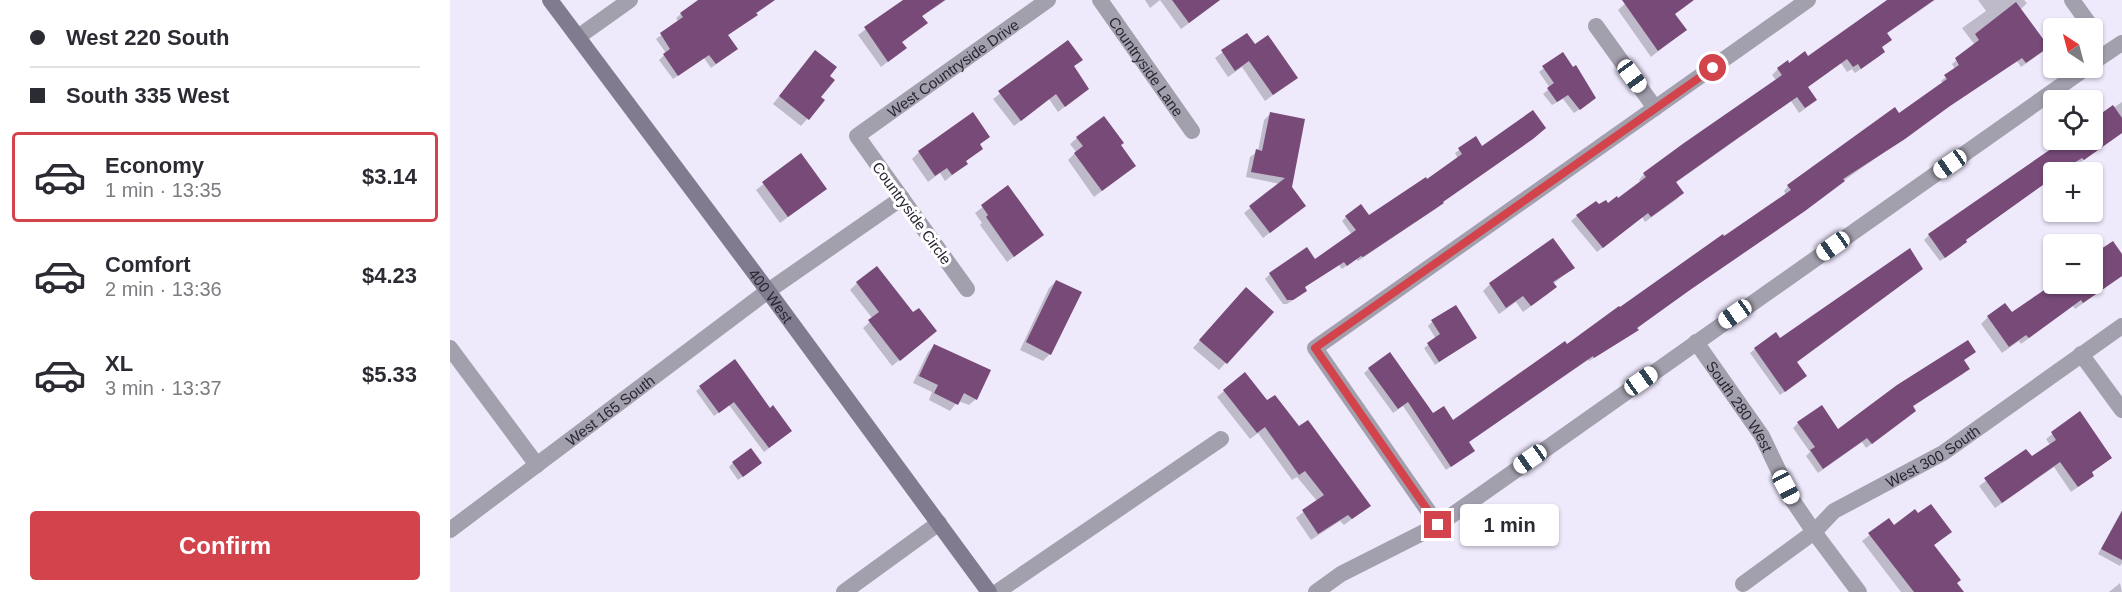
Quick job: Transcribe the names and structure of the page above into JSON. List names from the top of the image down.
{
  "streets": {
    "main road": ["400 West"],
    "street": [
      "Countryside Lane",
      "West Countryside Drive",
      "Countryside Circle",
      "South 280 West",
      "West 165 South",
      "West 300 South"
    ]
  },
  "crossings": [
    ["West Countryside Drive", "Countryside Circle"],
    ["400 West", "West 165 South"],
    ["South 280 West", "West 300 South"]
  ],
  "north": "top left",
  "page": {
    "banner": ["West 220 South", "South 335 West"],
    "map_buttons": ["+", "−"],
    "list": [
      {
        "name": "Economy",
        "note": "1 min · 13:35",
        "value": "$3.14"
      },
      {
        "name": "Comfort",
        "note": "2 min · 13:36",
        "value": "$4.23"
      },
      {
        "name": "XL",
        "note": "3 min · 13:37",
        "value": "$5.33"
      }
    ],
    "buttons": "Confirm",
    "bubble": "1 min"
  }
}
